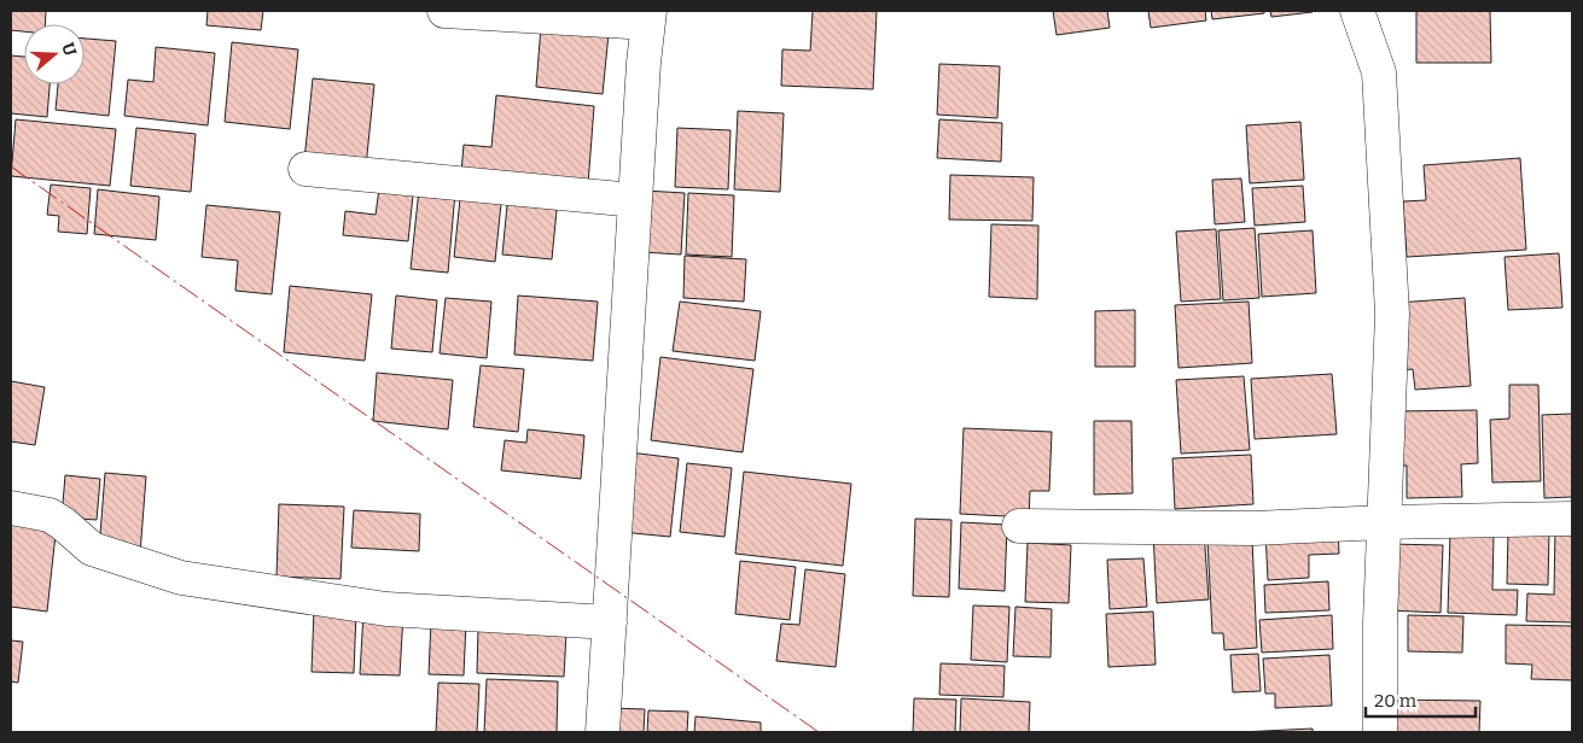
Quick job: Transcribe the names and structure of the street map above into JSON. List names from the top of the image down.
{
  "scale_bar": "20 m",
  "north": "right"
}
